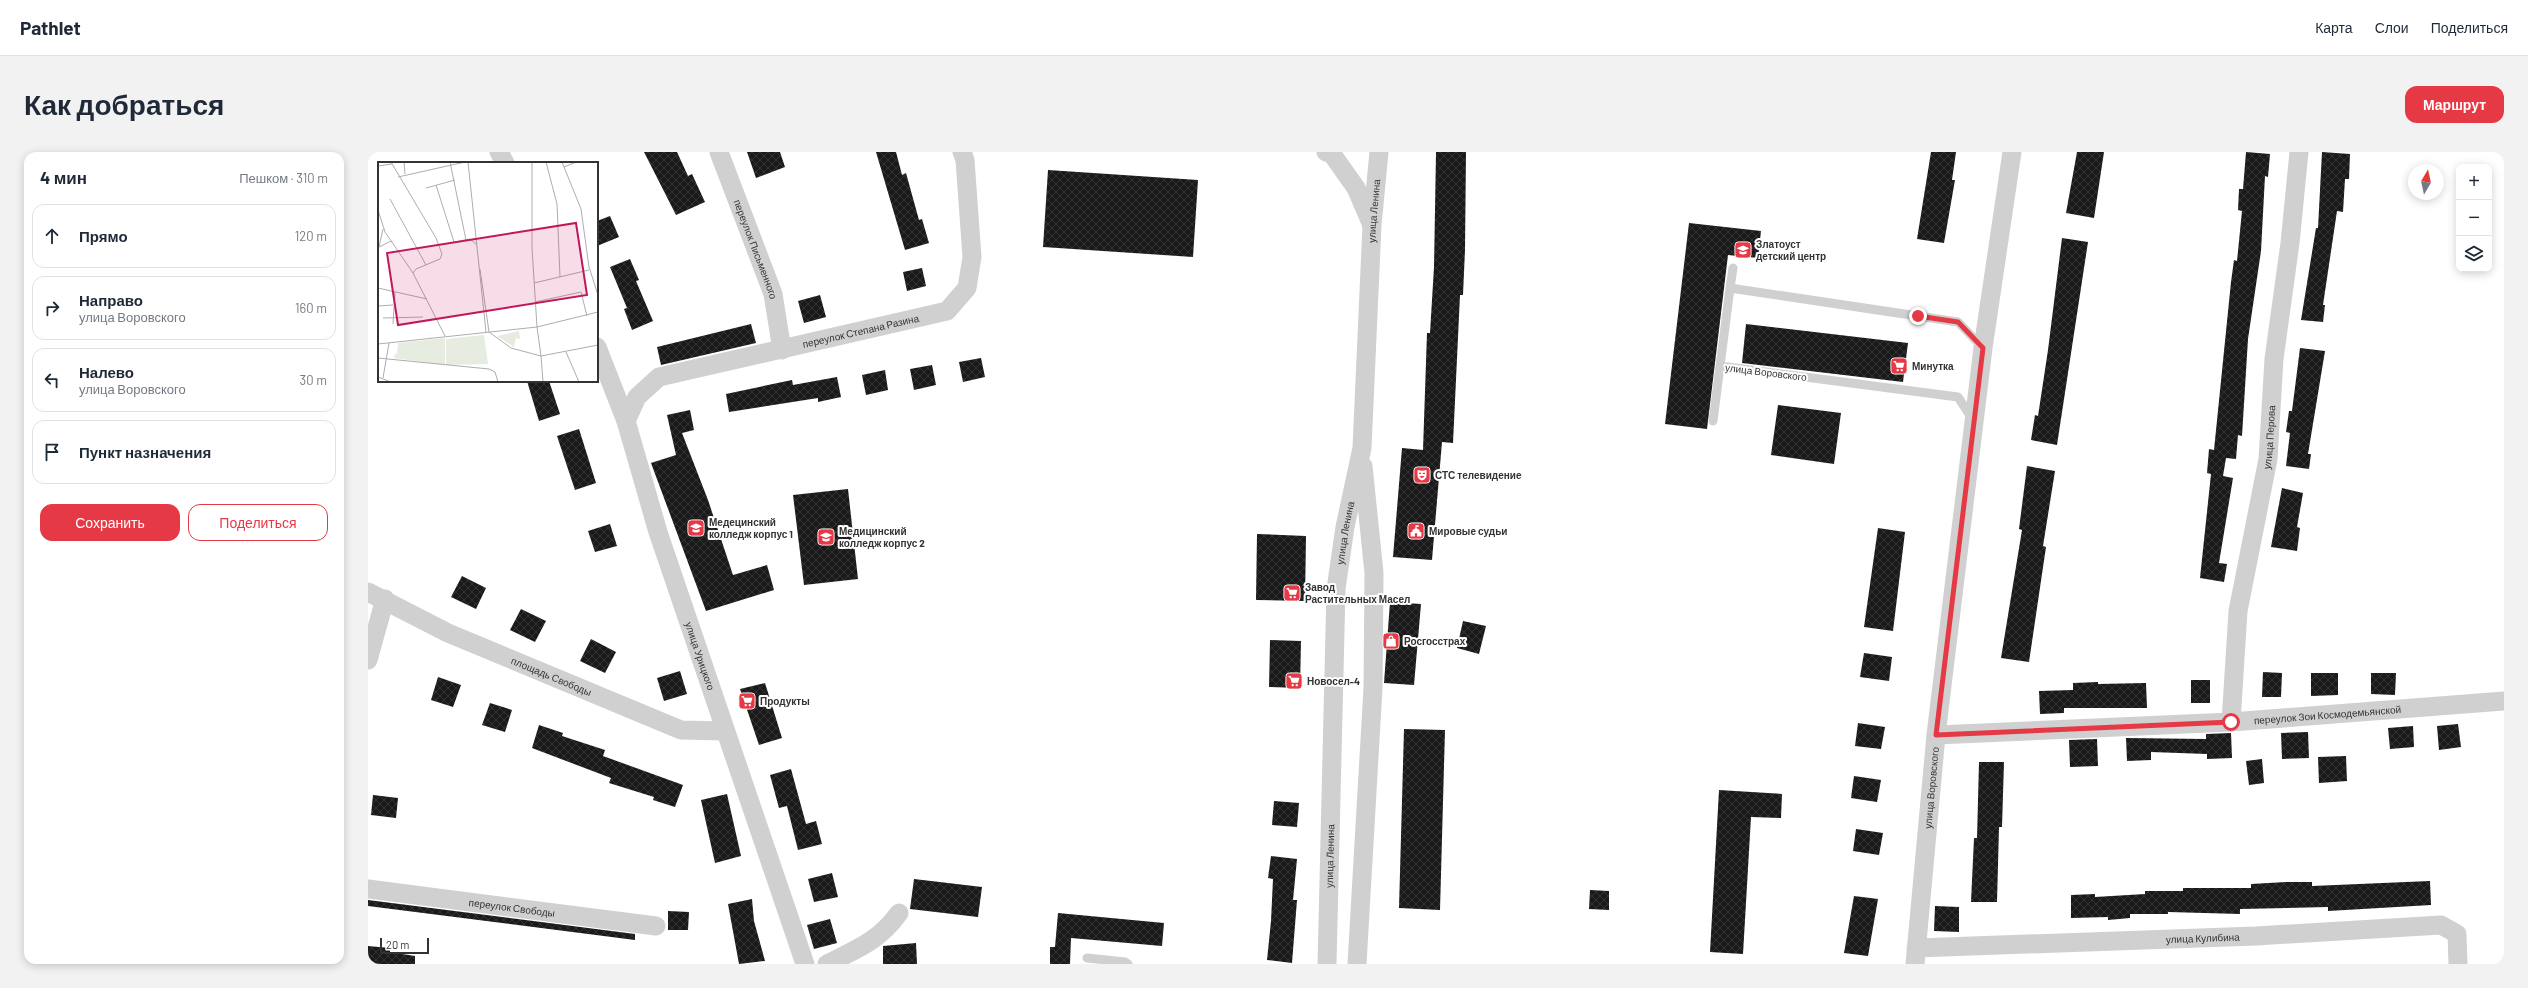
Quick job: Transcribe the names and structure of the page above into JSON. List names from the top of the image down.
{
  "streets": {
    "street": [
      "улица Ленина",
      "переулок Письменного",
      "переулок Степана Разина",
      "улица Воровского",
      "улица Перова",
      "улица Урицкого",
      "площадь Свободы",
      "переулок Зои Космодемьянской",
      "переулок Свободы",
      "улица Кулибина"
    ]
  },
  "crossings": [
    ["переулок Письменного", "переулок Степана Разина"],
    ["переулок Степана Разина", "улица Урицкого"],
    ["улица Воровского", "переулок Зои Космодемьянской"],
    ["улица Воровского", "улица Кулибина"],
    ["улица Перова", "переулок Зои Космодемьянской"],
    ["улица Урицкого", "площадь Свободы"]
  ],
  "places": {
    "school or university": ["Златоуст детский центр", "Медецинский колледж корпус 1", "Медицинский колледж корпус 2"],
    "supermarket": [
      "Минутка",
      "Завод Растительных Масел",
      "Новосел-4",
      "Продукты"
    ],
    "theatre": ["СТС телевидение"],
    "public building": ["Мировые судьи"],
    "shop": ["Росгосстрах"]
  },
  "scale_bar": "20 m",
  "north": "top",
  "page": {
    "header": "Pathlet",
    "nav": ["Карта", "Слои", "Поделиться"],
    "buttons": [
      "Маршрут",
      ["Сохранить", "Поделиться"]
    ],
    "title": "Как добраться",
    "heading": ["4 мин", "Пешком · 310 m"],
    "map_buttons": ["+", "−"],
    "list": [
      ["Прямо", "120 m"],
      ["Направо", "улица Воровского", "160 m"],
      ["Налево", "улица Воровского", "30 m"],
      "Пункт назначения"
    ],
    "scale": "20 m"
  }
}
